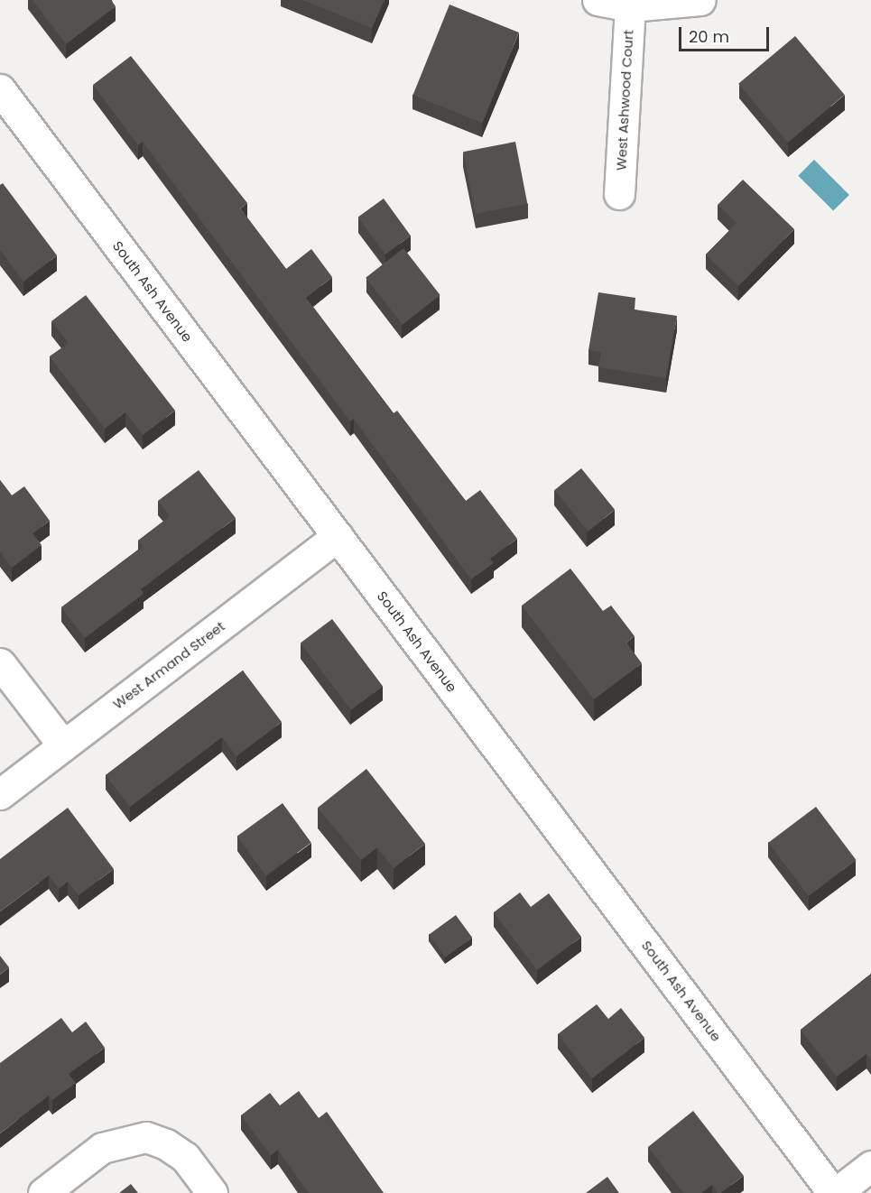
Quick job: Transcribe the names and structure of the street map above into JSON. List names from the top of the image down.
{
  "streets": {
    "street": ["West Ashwood Court", "South Ash Avenue", "West Armand Street"]
  },
  "crossings": [
    ["South Ash Avenue", "West Armand Street"]
  ],
  "scale_bar": "20 m"
}
